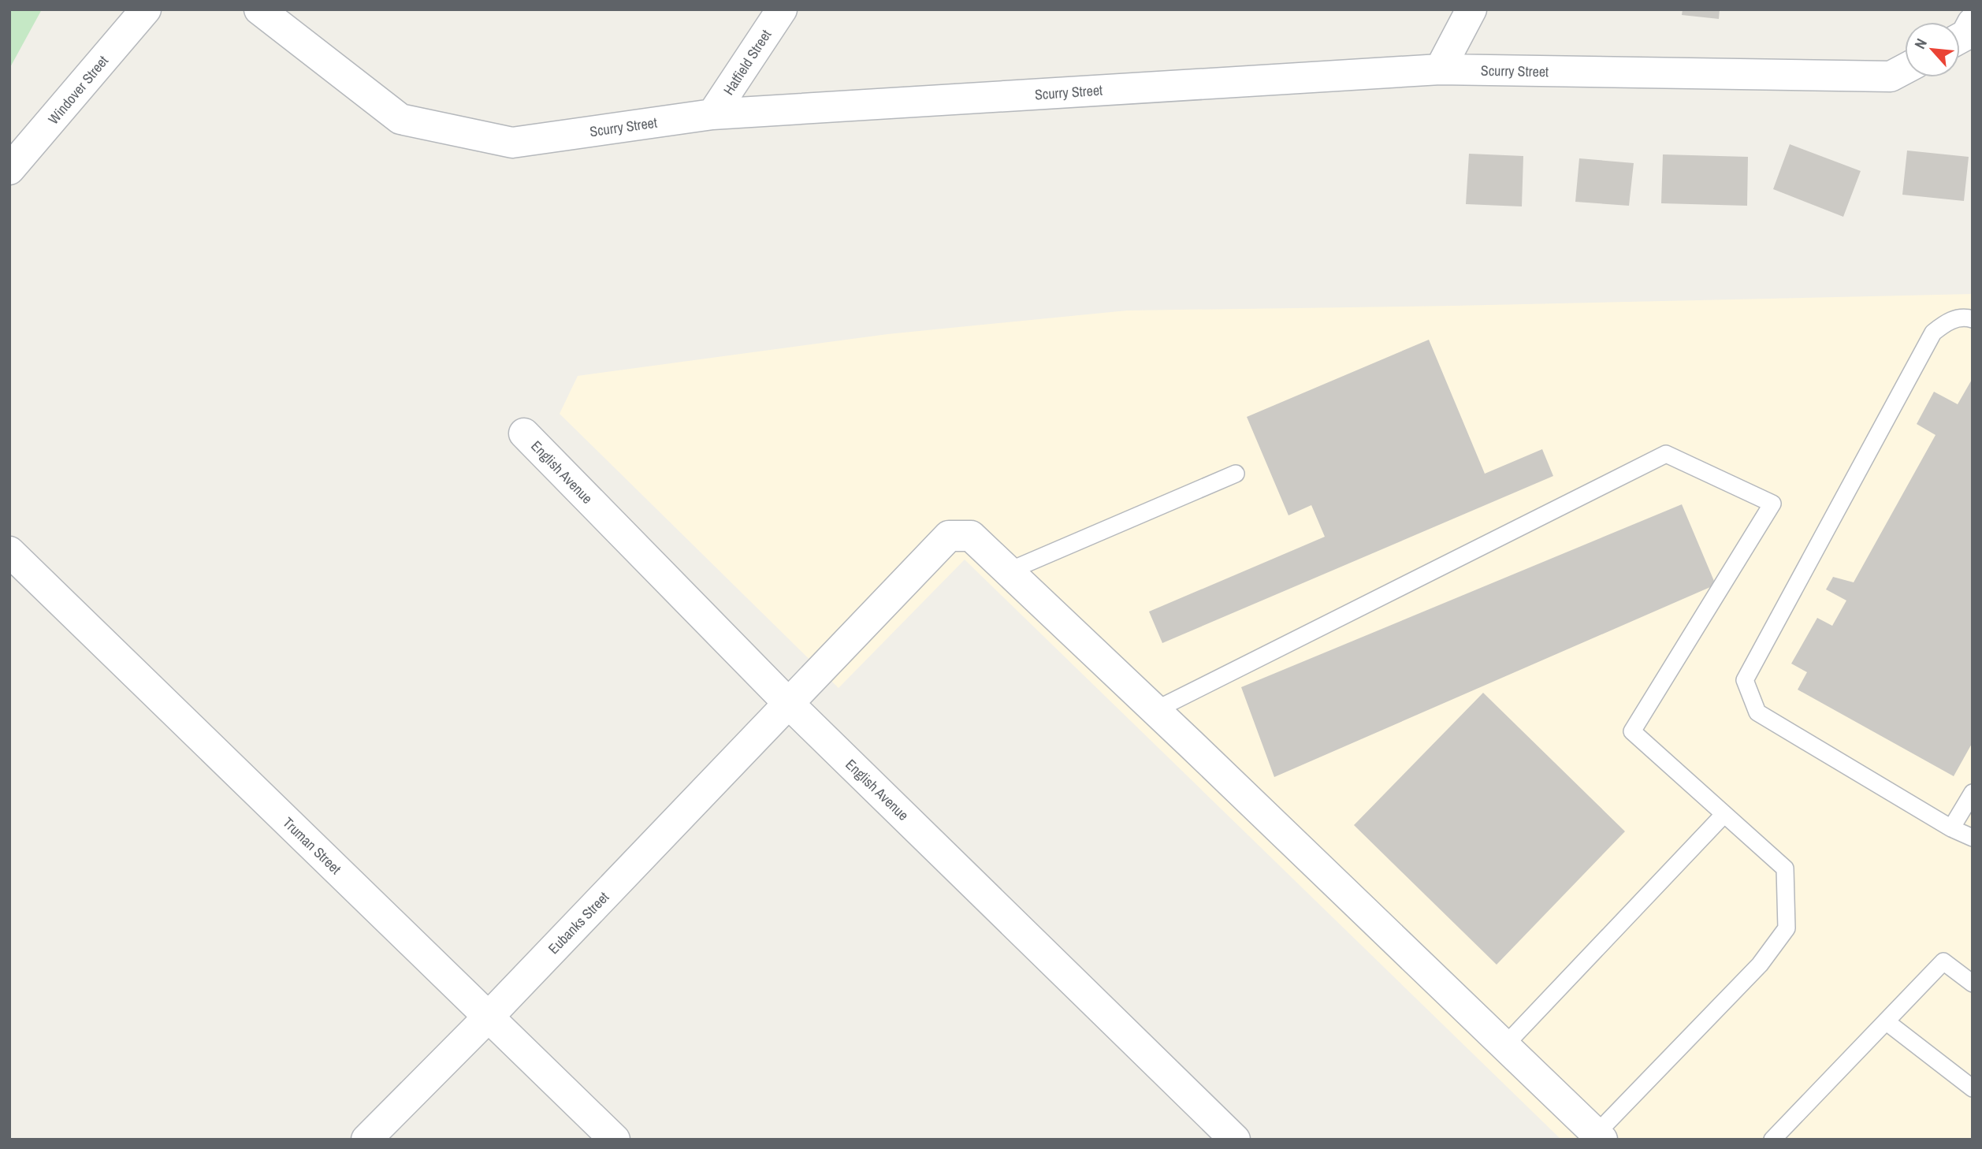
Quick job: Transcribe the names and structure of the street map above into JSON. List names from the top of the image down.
{
  "streets": {
    "street": [
      "Hatfield Street",
      "Scurry Street",
      "Windover Street",
      "English Avenue",
      "Truman Street",
      "Eubanks Street"
    ]
  },
  "crossings": [
    ["Hatfield Street", "Scurry Street"],
    ["English Avenue", "Eubanks Street"],
    ["Truman Street", "Eubanks Street"]
  ],
  "north": "top left"
}
